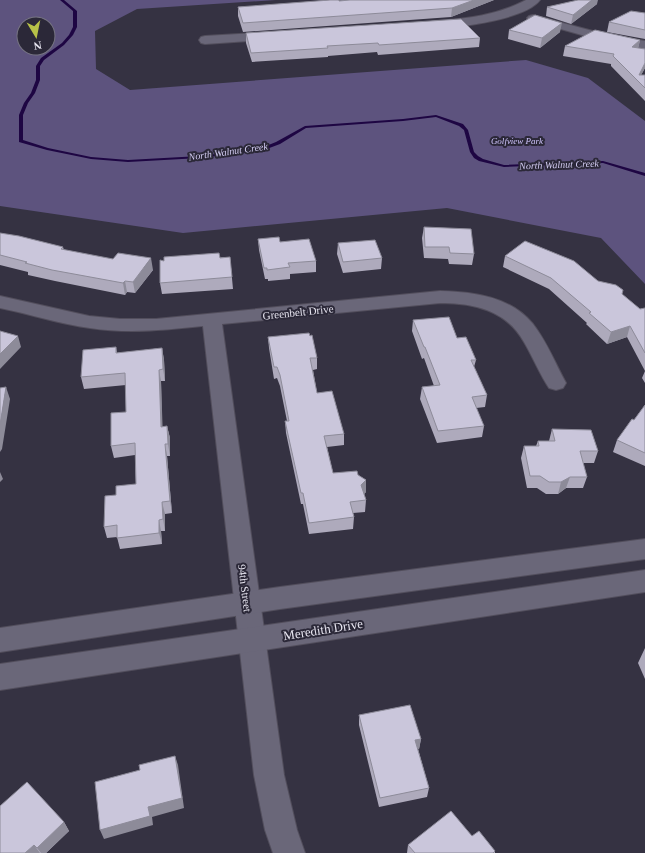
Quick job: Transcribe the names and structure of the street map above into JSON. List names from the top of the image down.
{
  "streets": {
    "street": ["Greenbelt Drive", "94th Street", "Meredith Drive"]
  },
  "crossings": [
    ["Greenbelt Drive", "94th Street"],
    ["94th Street", "Meredith Drive"]
  ],
  "water": ["North Walnut Creek"],
  "parks": ["Golfview Park"],
  "north": "bottom"
}
